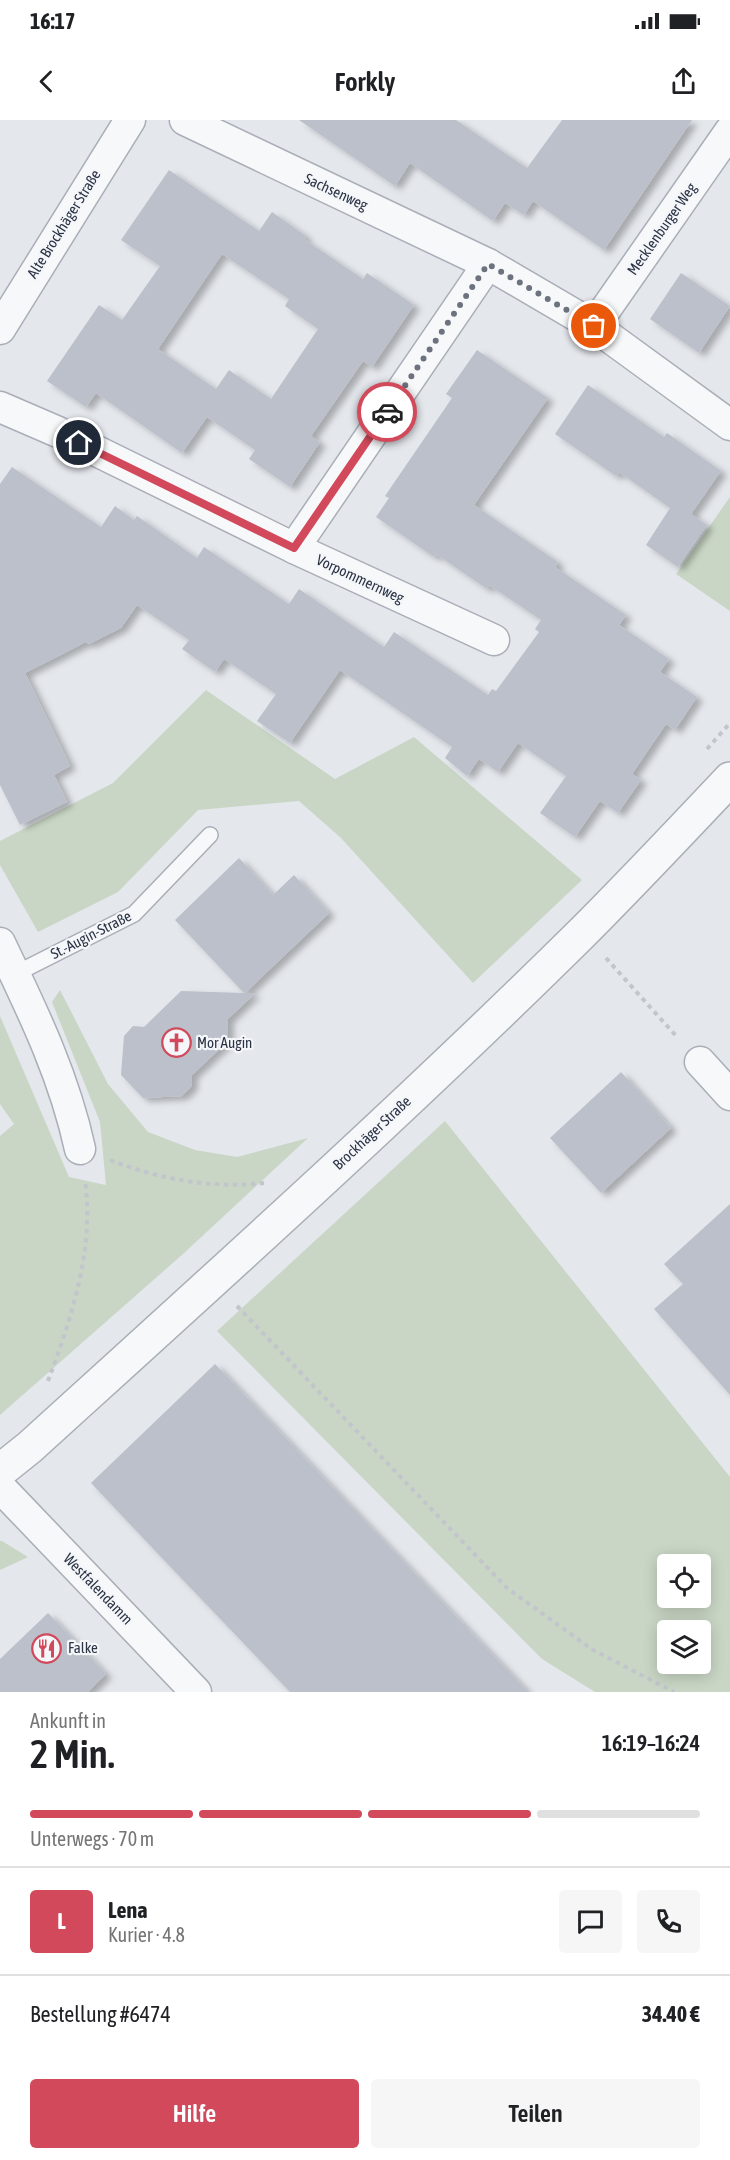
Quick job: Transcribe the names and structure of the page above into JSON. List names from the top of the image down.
{
  "streets": {
    "street": [
      "Sachsenweg",
      "Alte Brockhäger Straße",
      "Mecklenburger Weg",
      "Vorpommernweg",
      "Brockhäger Straße",
      "Westfalendamm"
    ],
    "lane": ["St.-Augin-Straße"]
  },
  "crossings": [
    ["Sachsenweg", "Mecklenburger Weg"]
  ],
  "places": {
    "church": ["Mor Augin"],
    "restaurant": ["Falke"]
  },
  "page": {
    "status": "16:17",
    "header": "Forkly",
    "heading": ["2 Min.", "Ankunft in", "16:19–16:24"],
    "panel": [
      "Lena",
      "Kurier · 4.8",
      "Bestellung #6474",
      "34.40 €"
    ],
    "bar": "Unterwegs · 70 m",
    "round": "L",
    "buttons": ["Hilfe", "Teilen"]
  }
}
